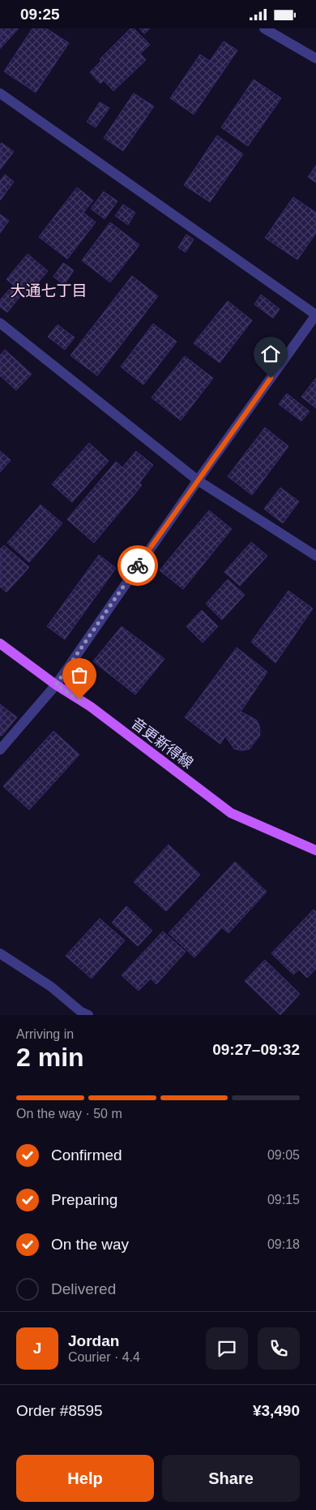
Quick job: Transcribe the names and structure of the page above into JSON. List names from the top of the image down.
{
  "streets": {
    "main road": ["音更新得線"]
  },
  "districts": ["大通七丁目"],
  "page": {
    "status": "09:25",
    "heading": ["2 min", "Arriving in", "09:27–09:32"],
    "panel": [
      "Jordan",
      "Courier · 4.4",
      "Order #8595",
      "¥3,490"
    ],
    "bar": "On the way · 50 m",
    "list": [
      ["Confirmed", "09:05"],
      ["Preparing", "09:15"],
      ["On the way", "09:18"],
      "Delivered"
    ],
    "round": "J",
    "buttons": ["Help", "Share"]
  }
}
